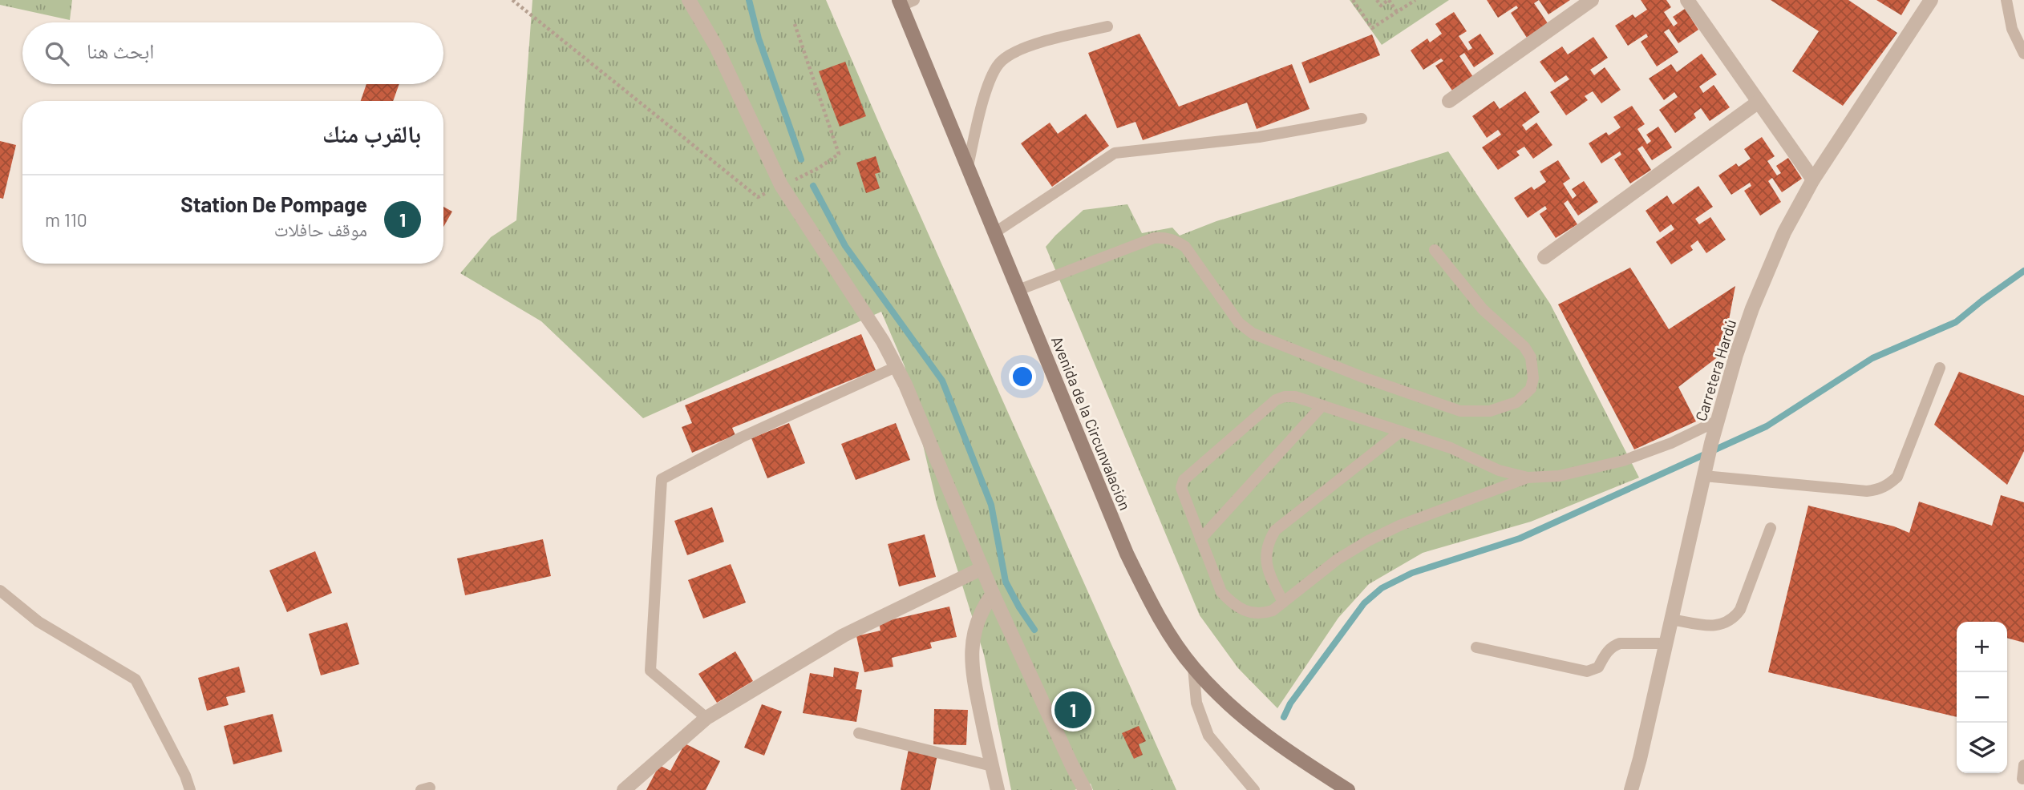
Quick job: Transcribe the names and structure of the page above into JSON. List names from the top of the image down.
{
  "streets": {
    "main road": ["Avenida de la Circunvalación"],
    "street": ["Carretera Hardú"]
  },
  "page": {
    "search": "ابحث هنا",
    "heading": "بالقرب منك",
    "list": [
      {
        "mark": "1",
        "name": "Station De Pompage",
        "note": "موقف حافلات",
        "value": "110 m"
      }
    ],
    "map_buttons": ["+", "−"],
    "pins": "1"
  }
}
